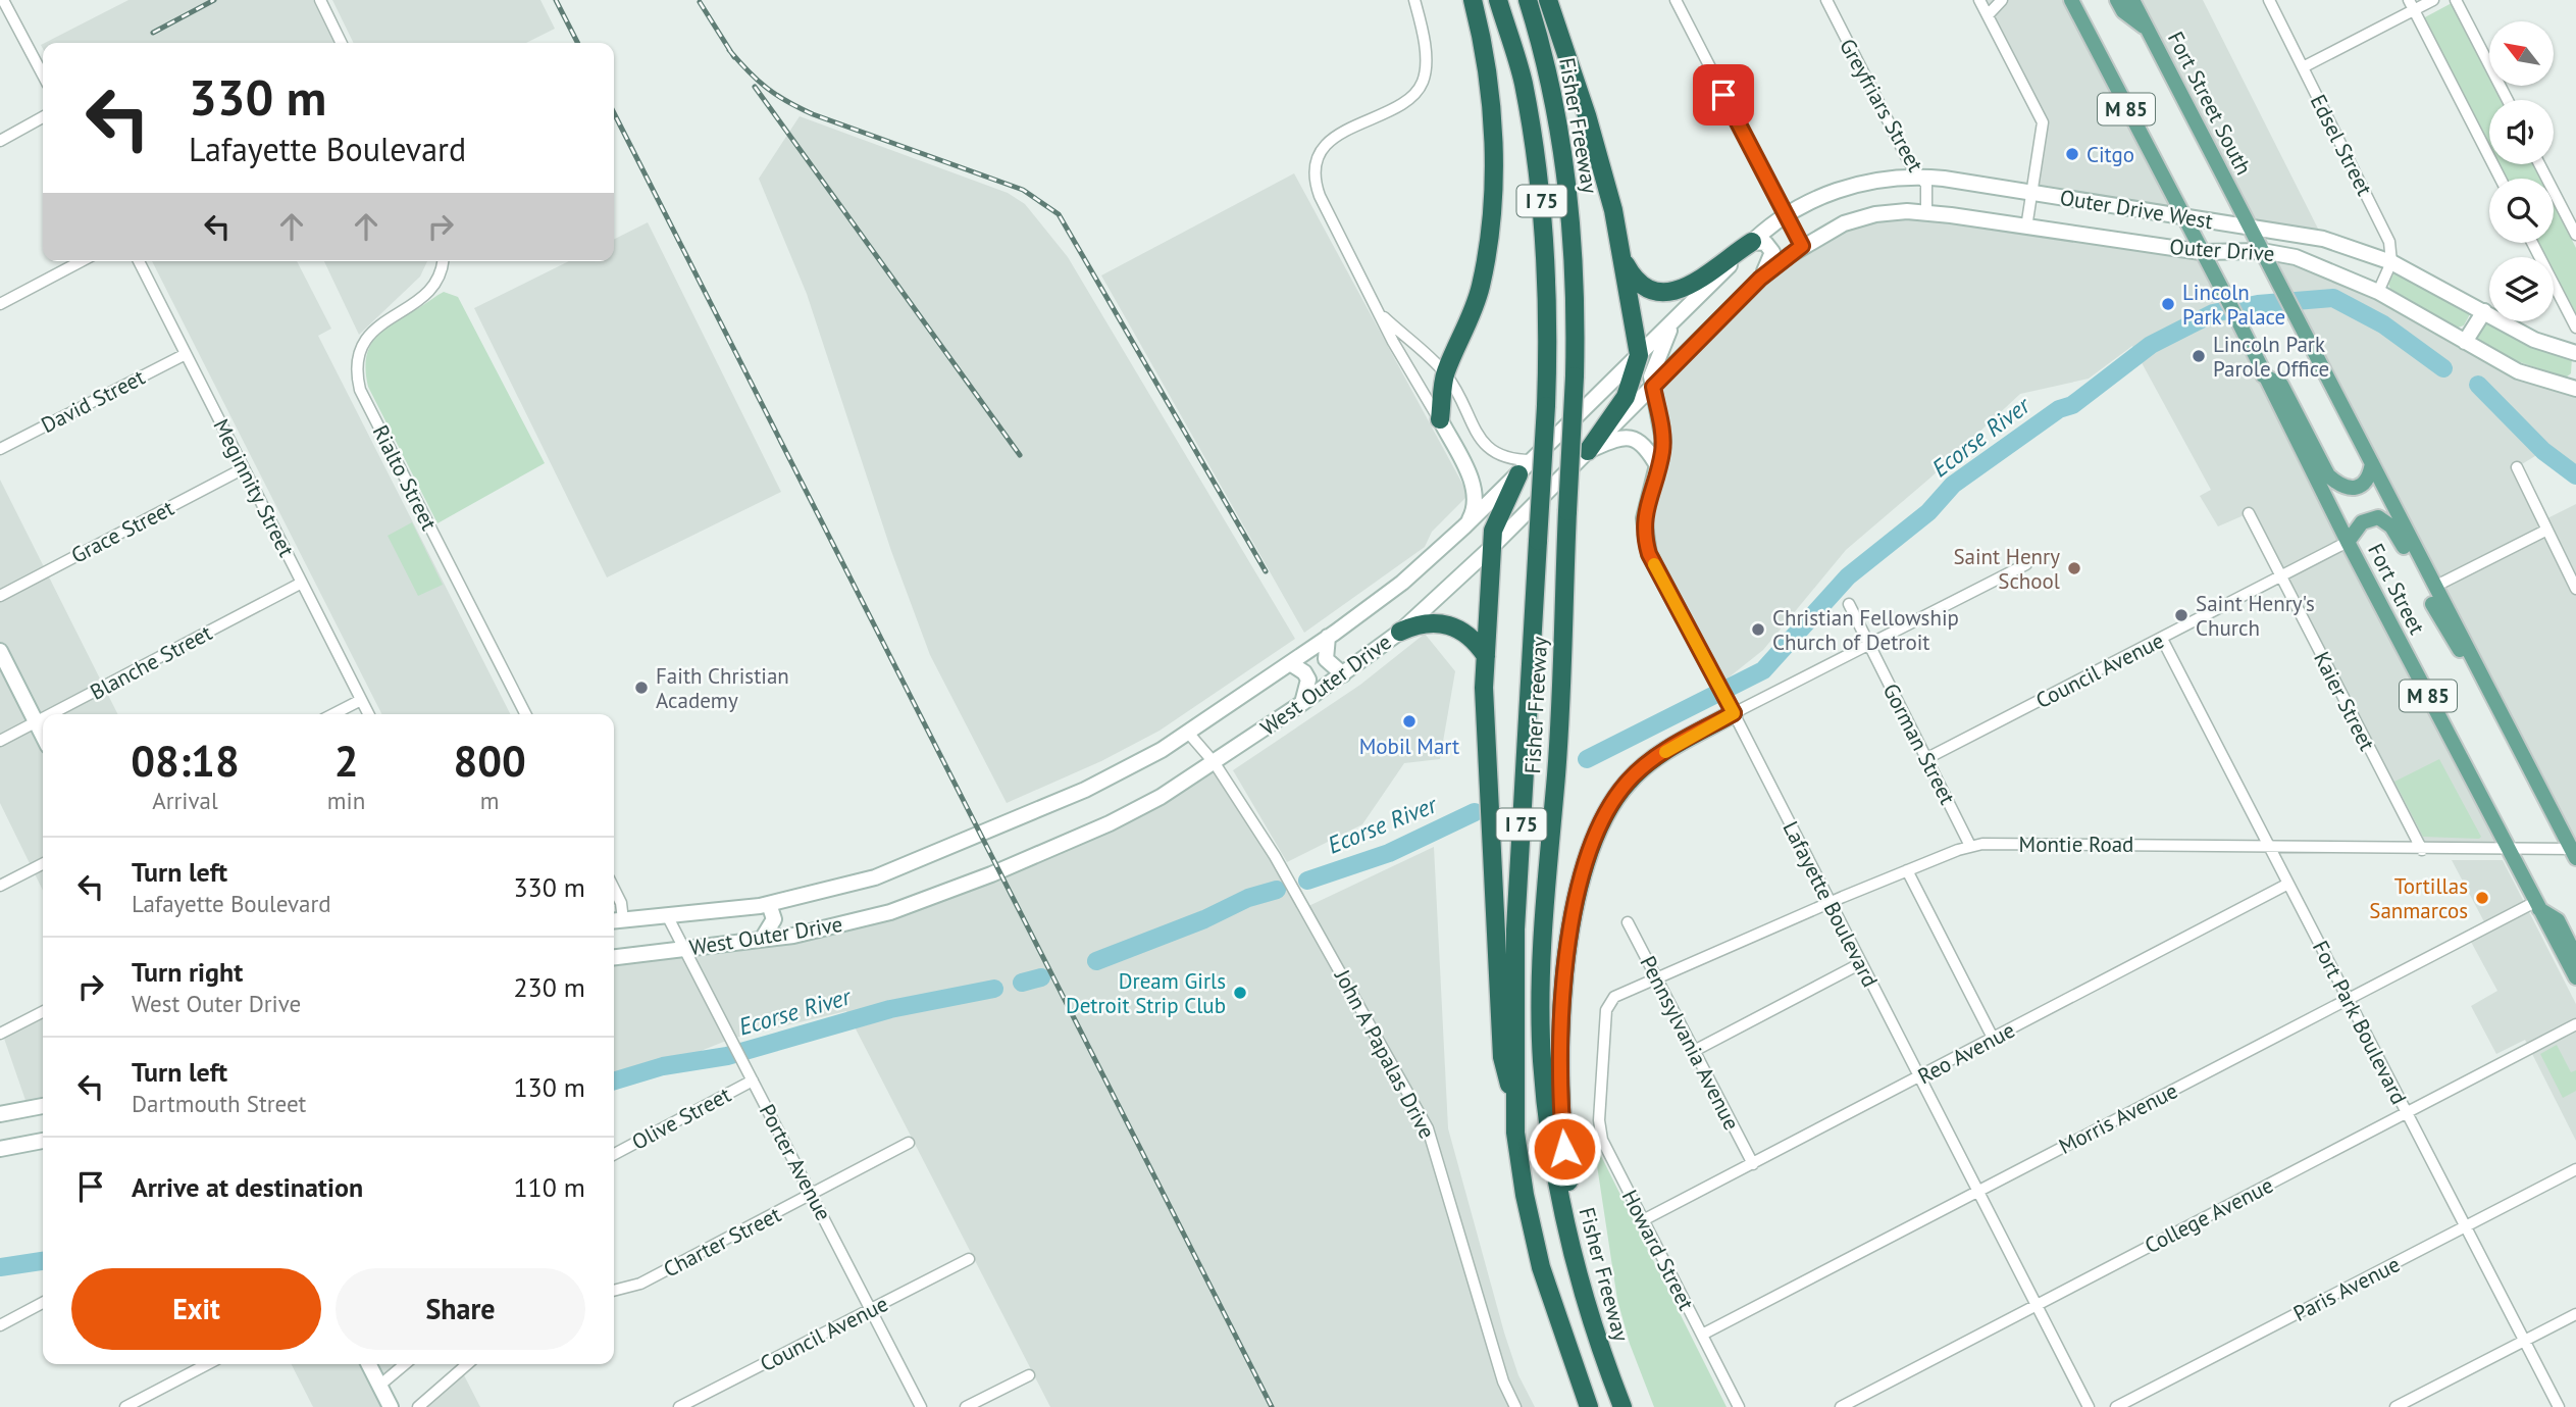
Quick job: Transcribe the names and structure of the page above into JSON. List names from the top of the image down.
{
  "streets": {
    "highway": ["Fisher Freeway", "I 75"],
    "main road": [
      "Fort Street South",
      "M 85",
      "Outer Drive West",
      "Outer Drive",
      "Fort Street",
      "West Outer Drive",
      "Lafayette Boulevard"
    ],
    "street": [
      "Greyfriars Street",
      "Edsel Street",
      "David Street",
      "Rialto Street",
      "Meginnity Street",
      "Grace Street",
      "Blanche Street",
      "Council Avenue",
      "Kaier Street",
      "Gorman Street",
      "Montie Road",
      "Fort Park Boulevard",
      "Pennsylvania Avenue",
      "Reo Avenue",
      "John A Papalas Drive",
      "Olive Street",
      "Morris Avenue",
      "Porter Avenue",
      "College Avenue",
      "Charter Street",
      "Howard Street",
      "Paris Avenue"
    ]
  },
  "crossings": [
    ["Fort Street South", "Outer Drive West"],
    ["Fort Street South", "Fort Street"],
    ["Greyfriars Street", "Outer Drive West"],
    ["Greyfriars Street", "Outer Drive"],
    ["Greyfriars Street", "West Outer Drive"],
    ["M 85", "Outer Drive West"],
    ["M 85", "Fort Street"],
    ["Edsel Street", "Outer Drive West"],
    ["Outer Drive West", "Fort Street"],
    ["Outer Drive West", "West Outer Drive"],
    ["Outer Drive", "Fort Street"],
    ["Outer Drive", "West Outer Drive"],
    ["David Street", "Meginnity Street"],
    ["Meginnity Street", "Grace Street"],
    ["Meginnity Street", "Blanche Street"],
    ["Fort Street", "Council Avenue"],
    ["Fort Street", "Montie Road"],
    ["Fort Street", "Morris Avenue"],
    ["Council Avenue", "Kaier Street"],
    ["Council Avenue", "Gorman Street"],
    ["Council Avenue", "Fort Park Boulevard"],
    ["Council Avenue", "Porter Avenue"],
    ["West Outer Drive", "Lafayette Boulevard"],
    ["West Outer Drive", "John A Papalas Drive"],
    ["West Outer Drive", "Porter Avenue"],
    ["Kaier Street", "Montie Road"],
    ["Gorman Street", "Montie Road"],
    ["Montie Road", "Lafayette Boulevard"],
    ["Montie Road", "Fort Park Boulevard"],
    ["Montie Road", "Pennsylvania Avenue"],
    ["Montie Road", "Howard Street"],
    ["Lafayette Boulevard", "Reo Avenue"],
    ["Lafayette Boulevard", "Morris Avenue"],
    ["Lafayette Boulevard", "College Avenue"],
    ["Fort Park Boulevard", "Reo Avenue"],
    ["Fort Park Boulevard", "Morris Avenue"],
    ["Fort Park Boulevard", "College Avenue"],
    ["Fort Park Boulevard", "Paris Avenue"],
    ["Pennsylvania Avenue", "Reo Avenue"],
    ["Reo Avenue", "Howard Street"],
    ["Olive Street", "Porter Avenue"],
    ["Morris Avenue", "Howard Street"],
    ["Porter Avenue", "Charter Street"]
  ],
  "water": ["Ecorse River"],
  "places": [
    "Citgo",
    "Lincoln Park Palace",
    "Lincoln Park Parole Office",
    "Saint Henry School",
    "Saint Henry's Church",
    "Christian Fellowship Church of Detroit",
    "Faith Christian Academy",
    "Mobil Mart",
    "Tortillas Sanmarcos",
    "Dream Girls Detroit Strip Club"
  ],
  "north": "top left",
  "page": {
    "turn": ["330 m", "Lafayette Boulevard"],
    "eta": [
      "08:18",
      "Arrival",
      "2",
      "min",
      "800",
      "m"
    ],
    "list": [
      {
        "name": "Turn left",
        "note": "Lafayette Boulevard",
        "value": "330 m"
      },
      {
        "name": "Turn right",
        "note": "West Outer Drive",
        "value": "230 m"
      },
      {
        "name": "Turn left",
        "note": "Dartmouth Street",
        "value": "130 m"
      },
      {
        "name": "Arrive at destination",
        "value": "110 m"
      }
    ],
    "buttons": ["Exit", "Share"]
  }
}
